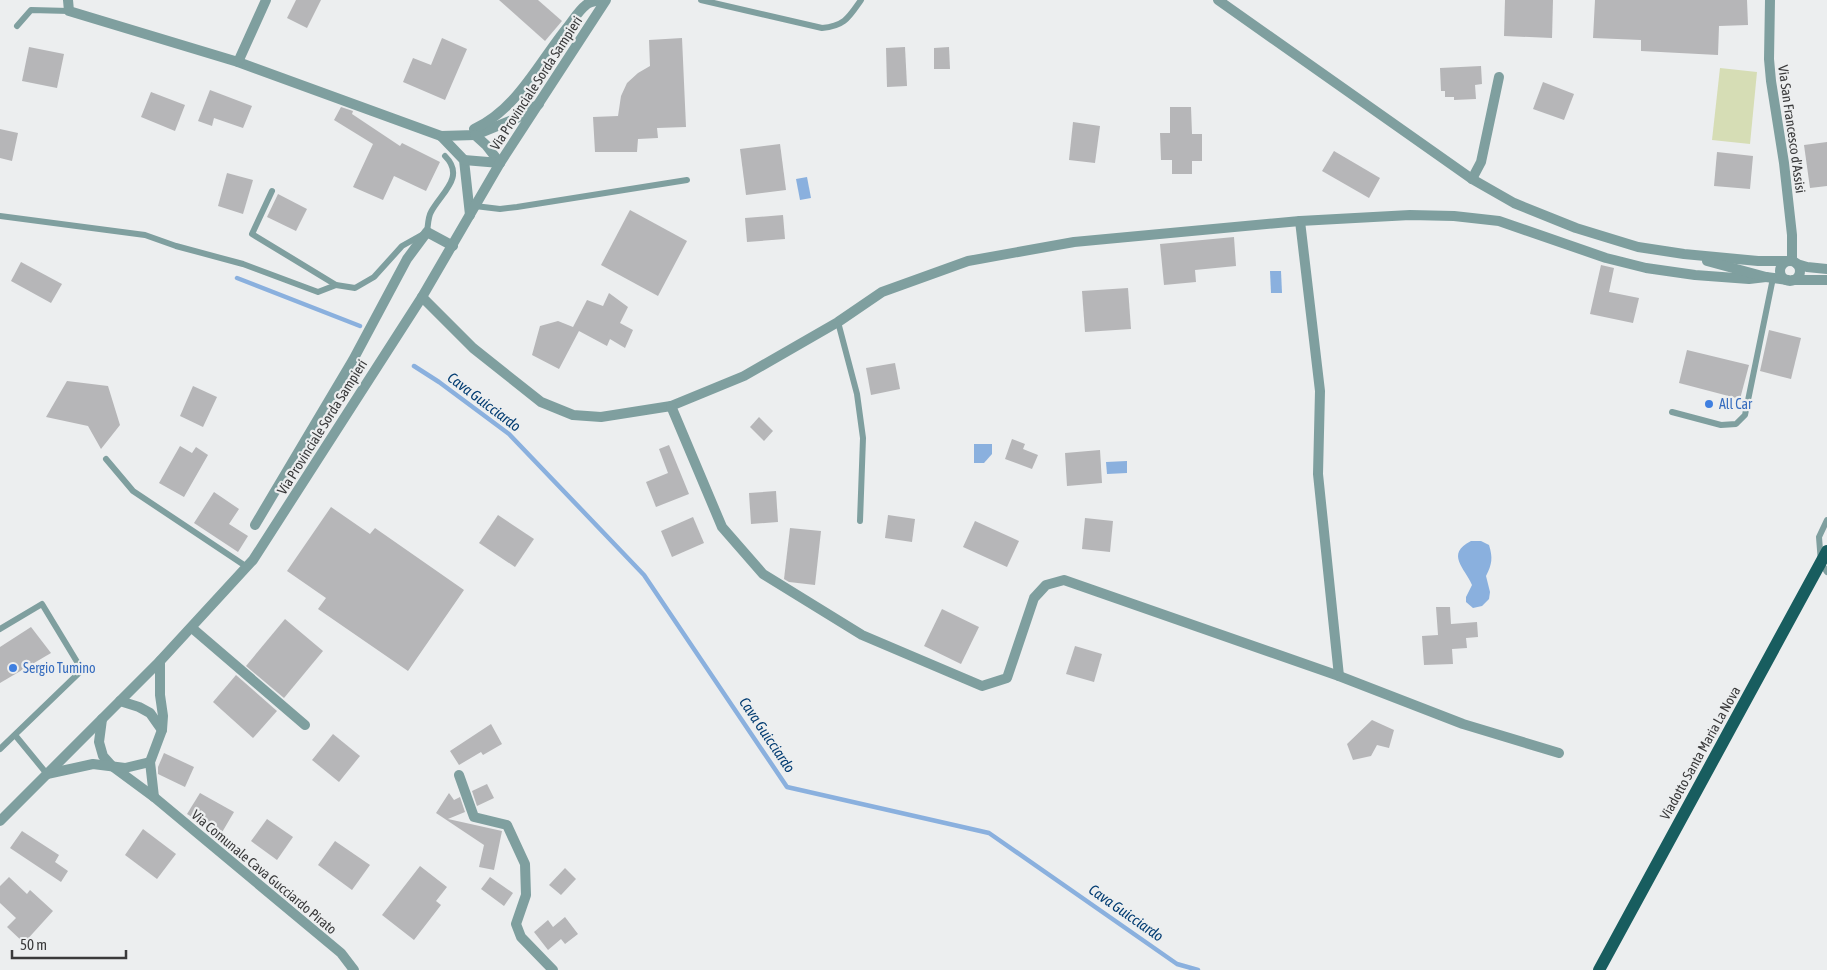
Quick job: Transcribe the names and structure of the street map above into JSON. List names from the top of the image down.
{
  "streets": {
    "main road": ["Viadotto Santa Maria La Nova"],
    "street": ["Via Provinciale Sorda Sampieri", "Via San Francesco d'Assisi", "Via Comunale Cava Gucciardo Pirato"]
  },
  "crossings": [
    ["Via Provinciale Sorda Sampieri", "Via Comunale Cava Gucciardo Pirato"]
  ],
  "water": ["Cava Guicciardo"],
  "places": ["All Car", "Sergio Tumino"],
  "scale_bar": "50 m"
}
